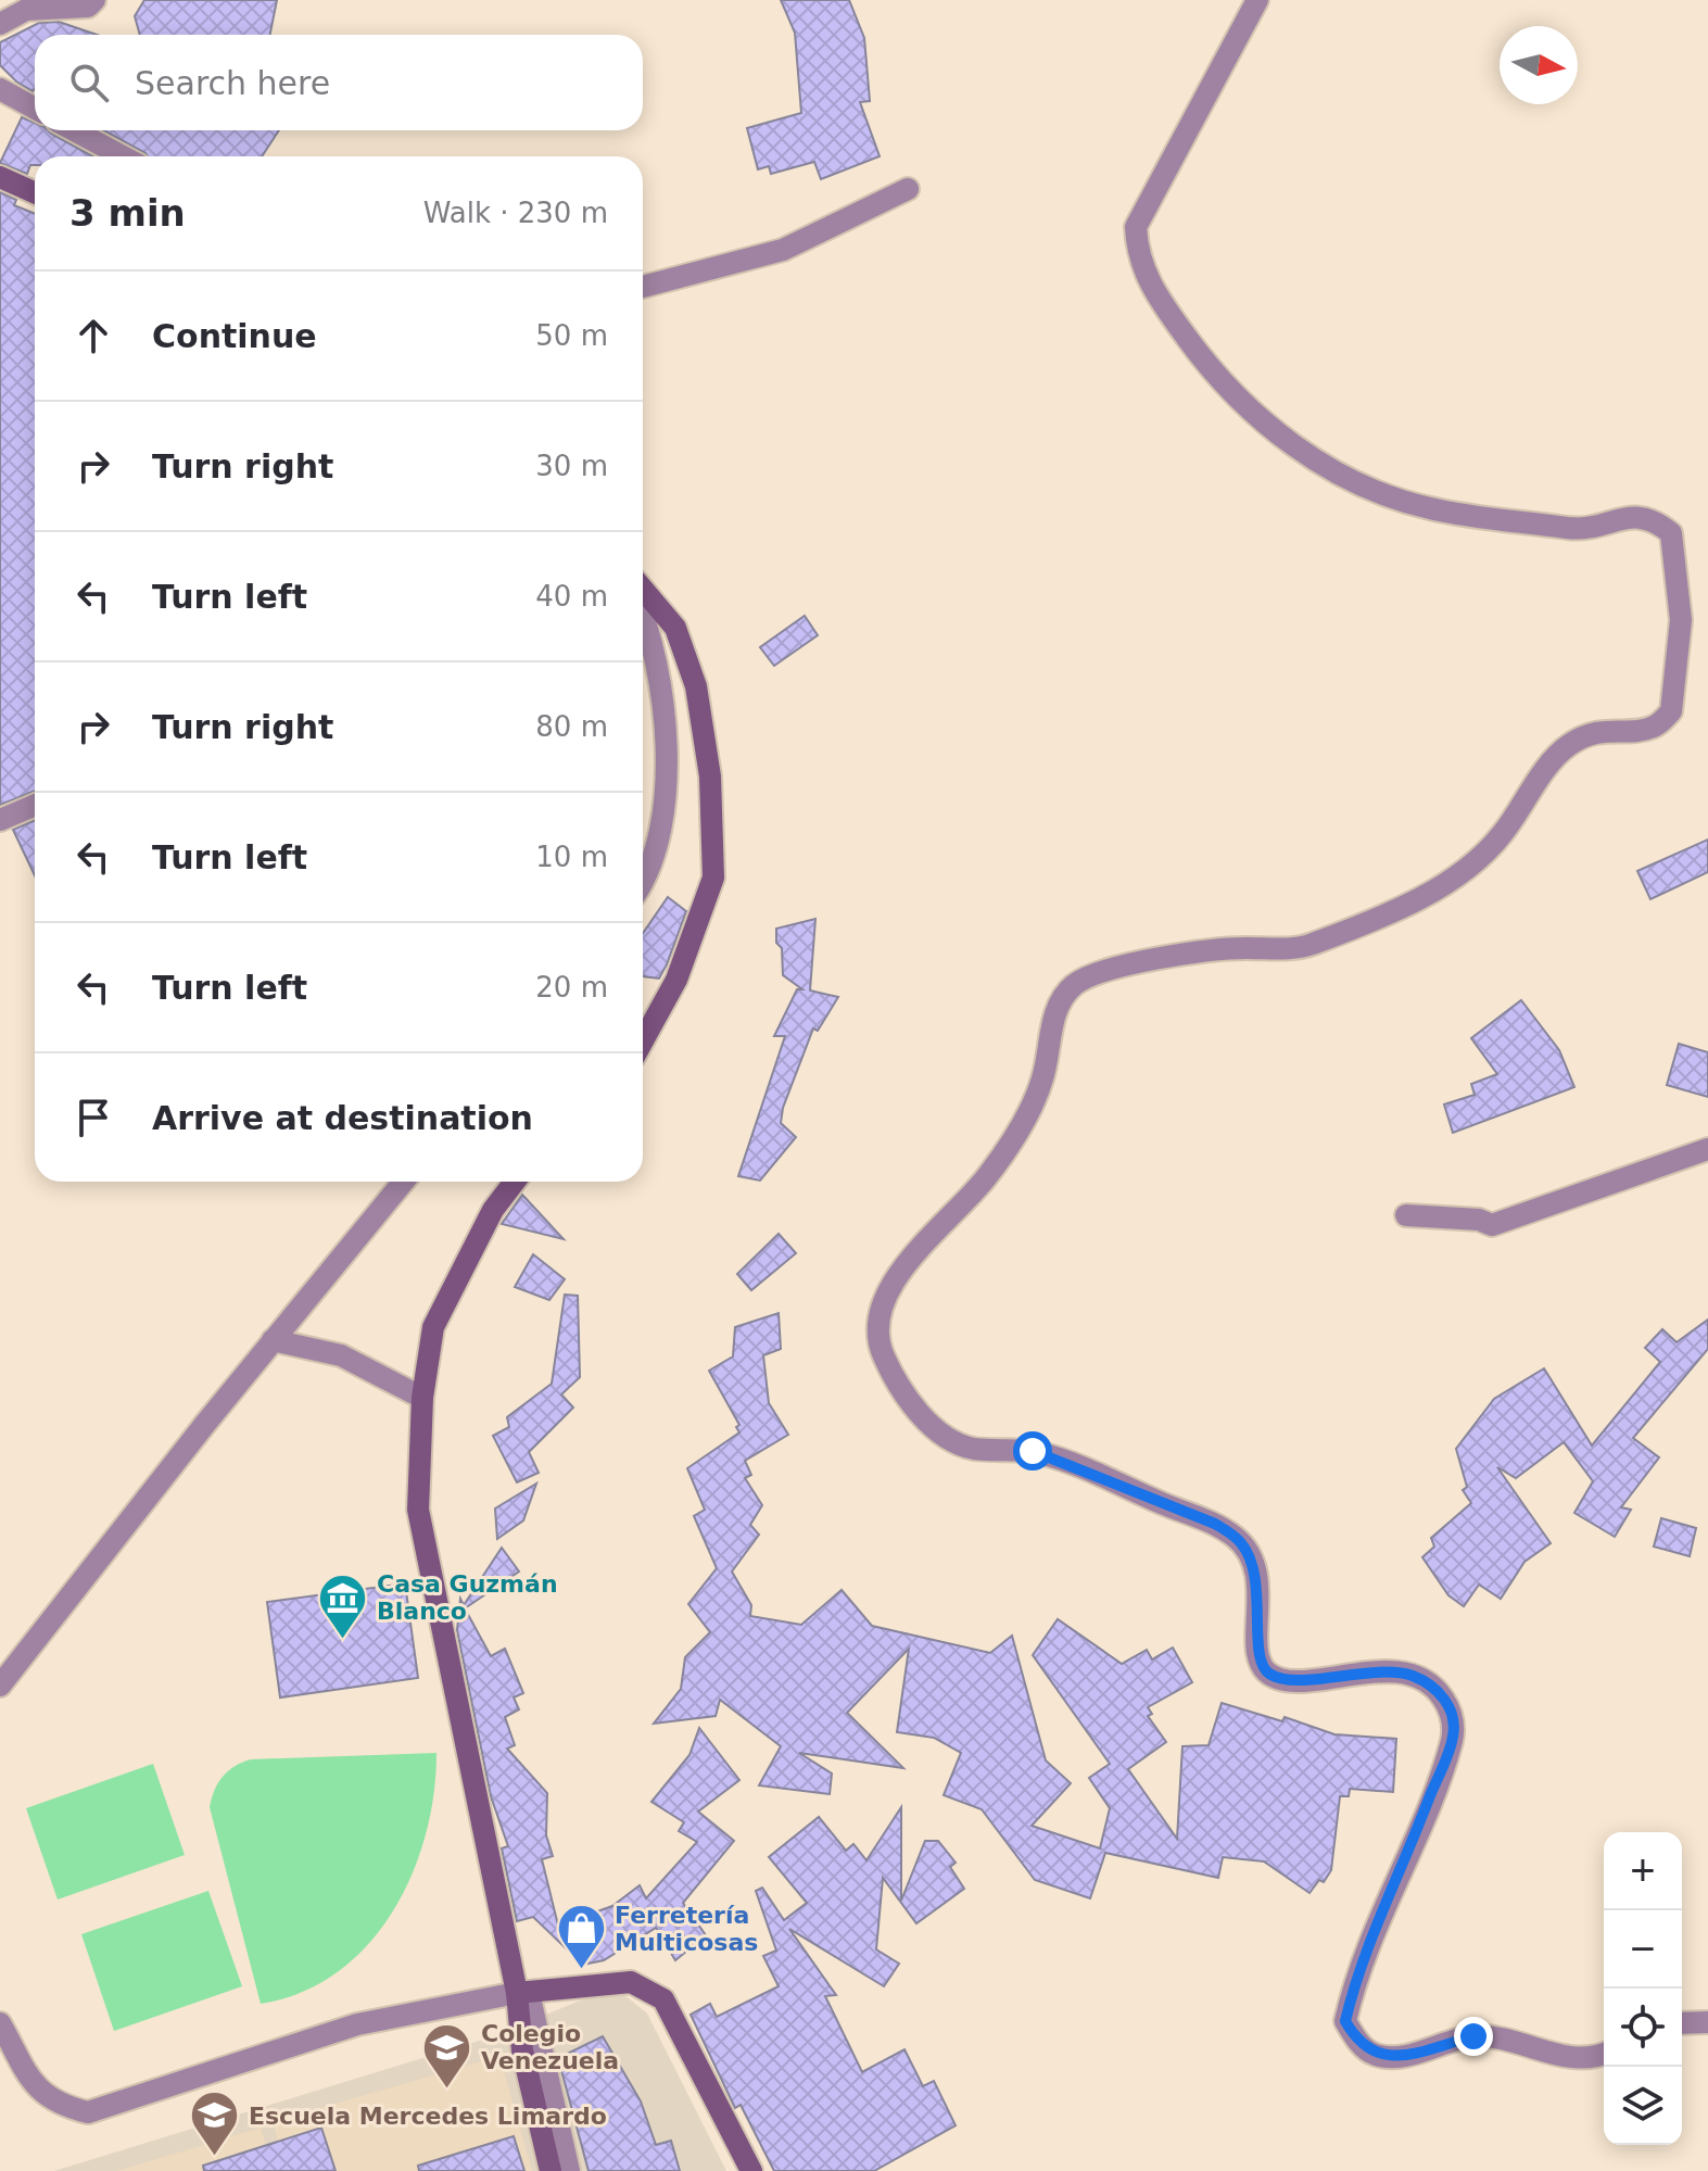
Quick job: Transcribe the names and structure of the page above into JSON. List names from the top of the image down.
{
  "places": {
    "museum": ["Casa Guzmán Blanco"],
    "shop": ["Ferretería Multicosas"],
    "school or university": ["Colegio Venezuela", "Escuela Mercedes Limardo"]
  },
  "north": "right",
  "page": {
    "search": "Search here",
    "heading": ["3 min", "Walk · 230 m"],
    "list": [
      ["Continue", "50 m"],
      ["Turn right", "30 m"],
      ["Turn left", "40 m"],
      ["Turn right", "80 m"],
      ["Turn left", "10 m"],
      ["Turn left", "20 m"],
      "Arrive at destination"
    ],
    "map_buttons": ["+", "−"]
  }
}
